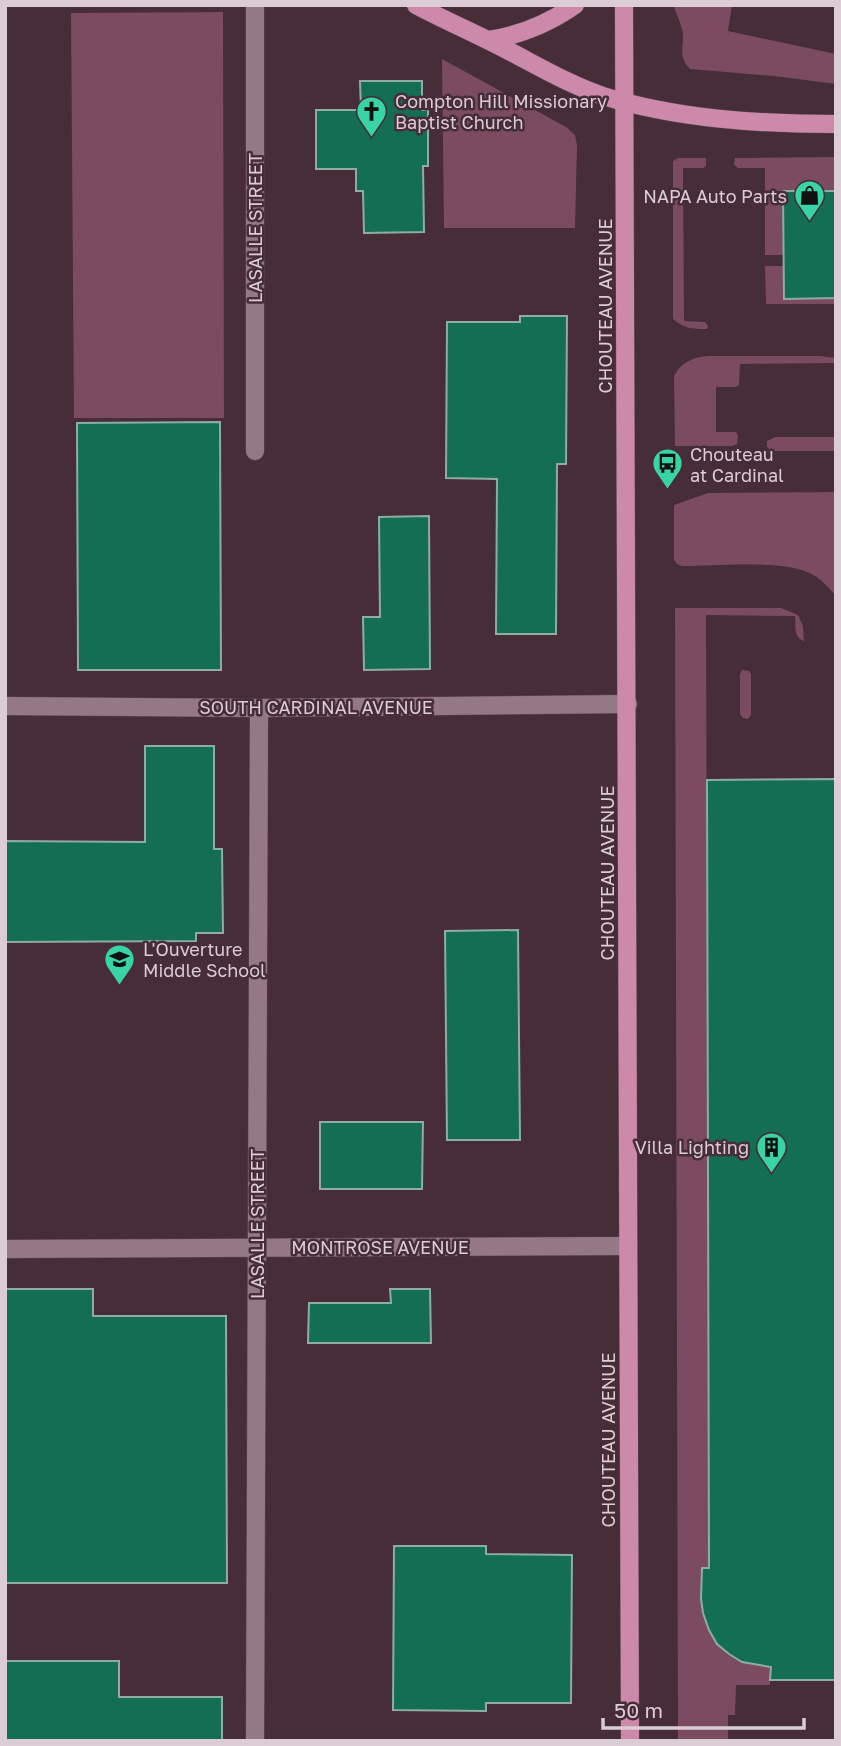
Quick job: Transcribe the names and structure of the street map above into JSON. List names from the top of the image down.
{
  "streets": {
    "main road": ["CHOUTEAU AVENUE"],
    "street": ["LASALLE STREET", "SOUTH CARDINAL AVENUE", "MONTROSE AVENUE"]
  },
  "crossings": [
    ["LASALLE STREET", "SOUTH CARDINAL AVENUE"],
    ["LASALLE STREET", "MONTROSE AVENUE"],
    ["CHOUTEAU AVENUE", "SOUTH CARDINAL AVENUE"],
    ["CHOUTEAU AVENUE", "MONTROSE AVENUE"]
  ],
  "places": {
    "church": ["Compton Hill Missionary Baptist Church"],
    "shop": ["NAPA Auto Parts"],
    "bus stop": ["Chouteau at Cardinal"],
    "school or university": ["L'Ouverture Middle School"],
    "building": ["Villa Lighting"]
  },
  "scale_bar": "50 m"
}
